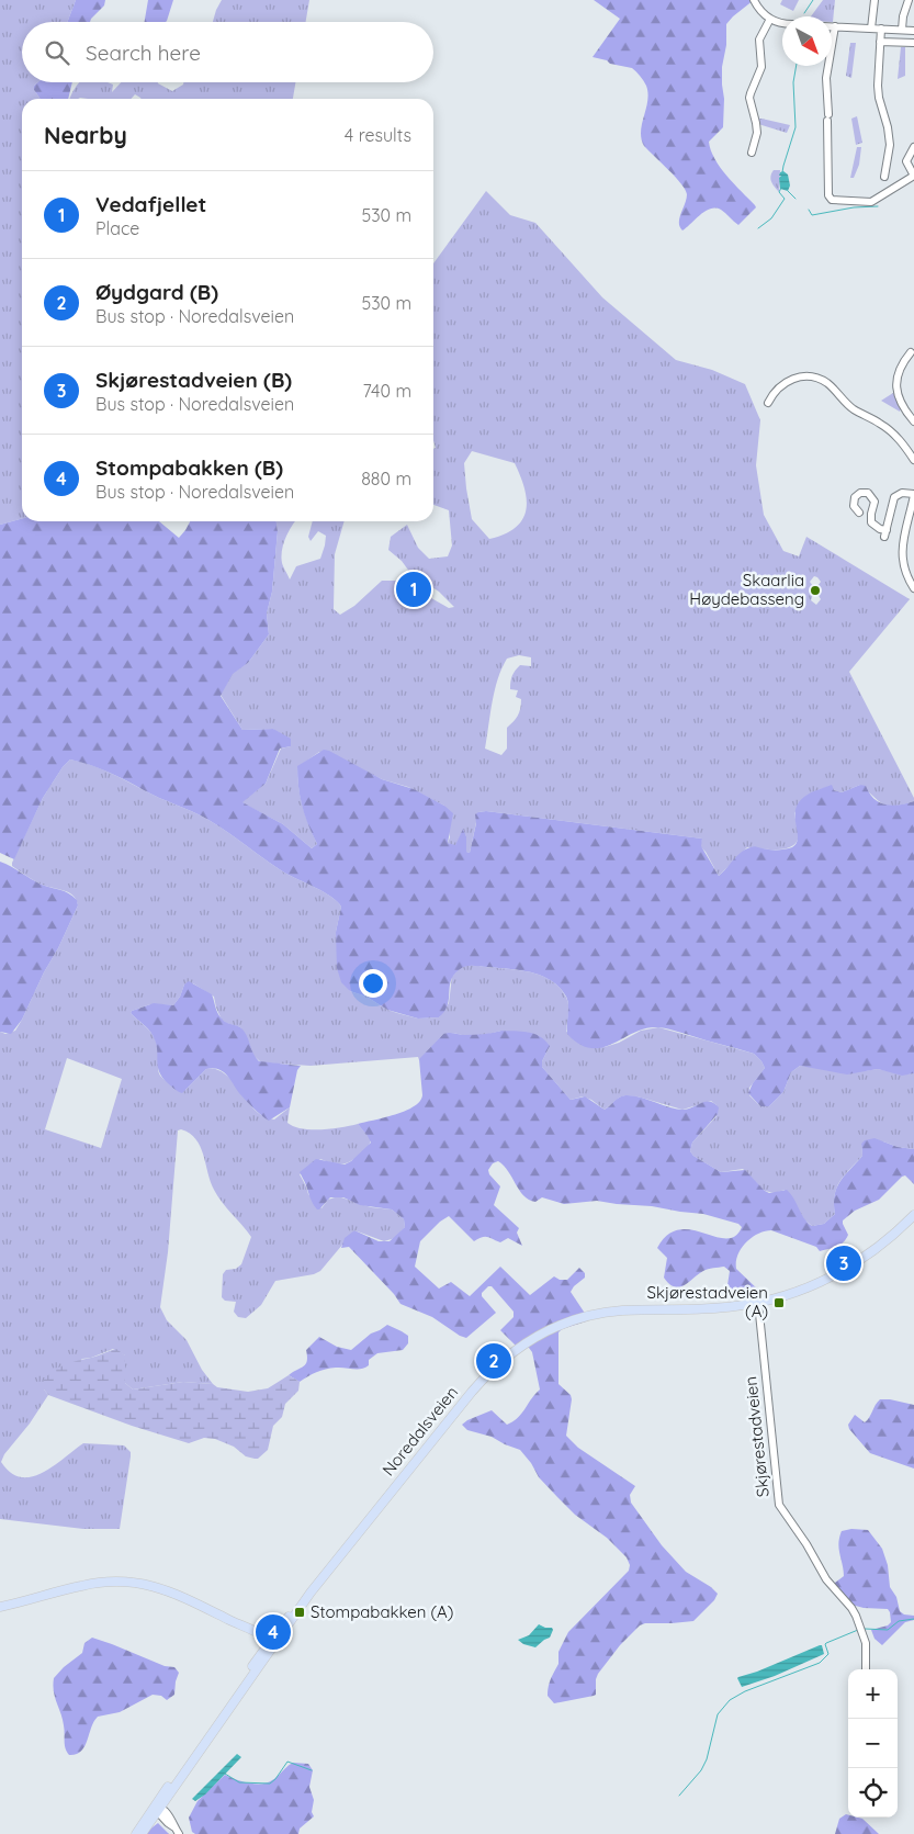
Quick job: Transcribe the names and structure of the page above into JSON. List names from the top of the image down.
{
  "streets": {
    "main road": ["Noredalsveien"],
    "street": ["Skjørestadveien"]
  },
  "crossings": [
    ["Noredalsveien", "Skjørestadveien"]
  ],
  "places": {
    "other": ["Skaarlia Høydebasseng"],
    "transit": ["Skjørestadveien (A)", "Stompabakken (A)"]
  },
  "north": "bottom right",
  "page": {
    "search": "Search here",
    "heading": ["Nearby", "4 results"],
    "list": [
      {
        "mark": "1",
        "name": "Vedafjellet",
        "note": "Place",
        "value": "530 m"
      },
      {
        "mark": "2",
        "name": "Øydgard (B)",
        "note": "Bus stop · Noredalsveien",
        "value": "530 m"
      },
      {
        "mark": "3",
        "name": "Skjørestadveien (B)",
        "note": "Bus stop · Noredalsveien",
        "value": "740 m"
      },
      {
        "mark": "4",
        "name": "Stompabakken (B)",
        "note": "Bus stop · Noredalsveien",
        "value": "880 m"
      }
    ],
    "pins": [
      "1",
      "3",
      "2",
      "4"
    ],
    "map_buttons": ["+", "−"]
  }
}
